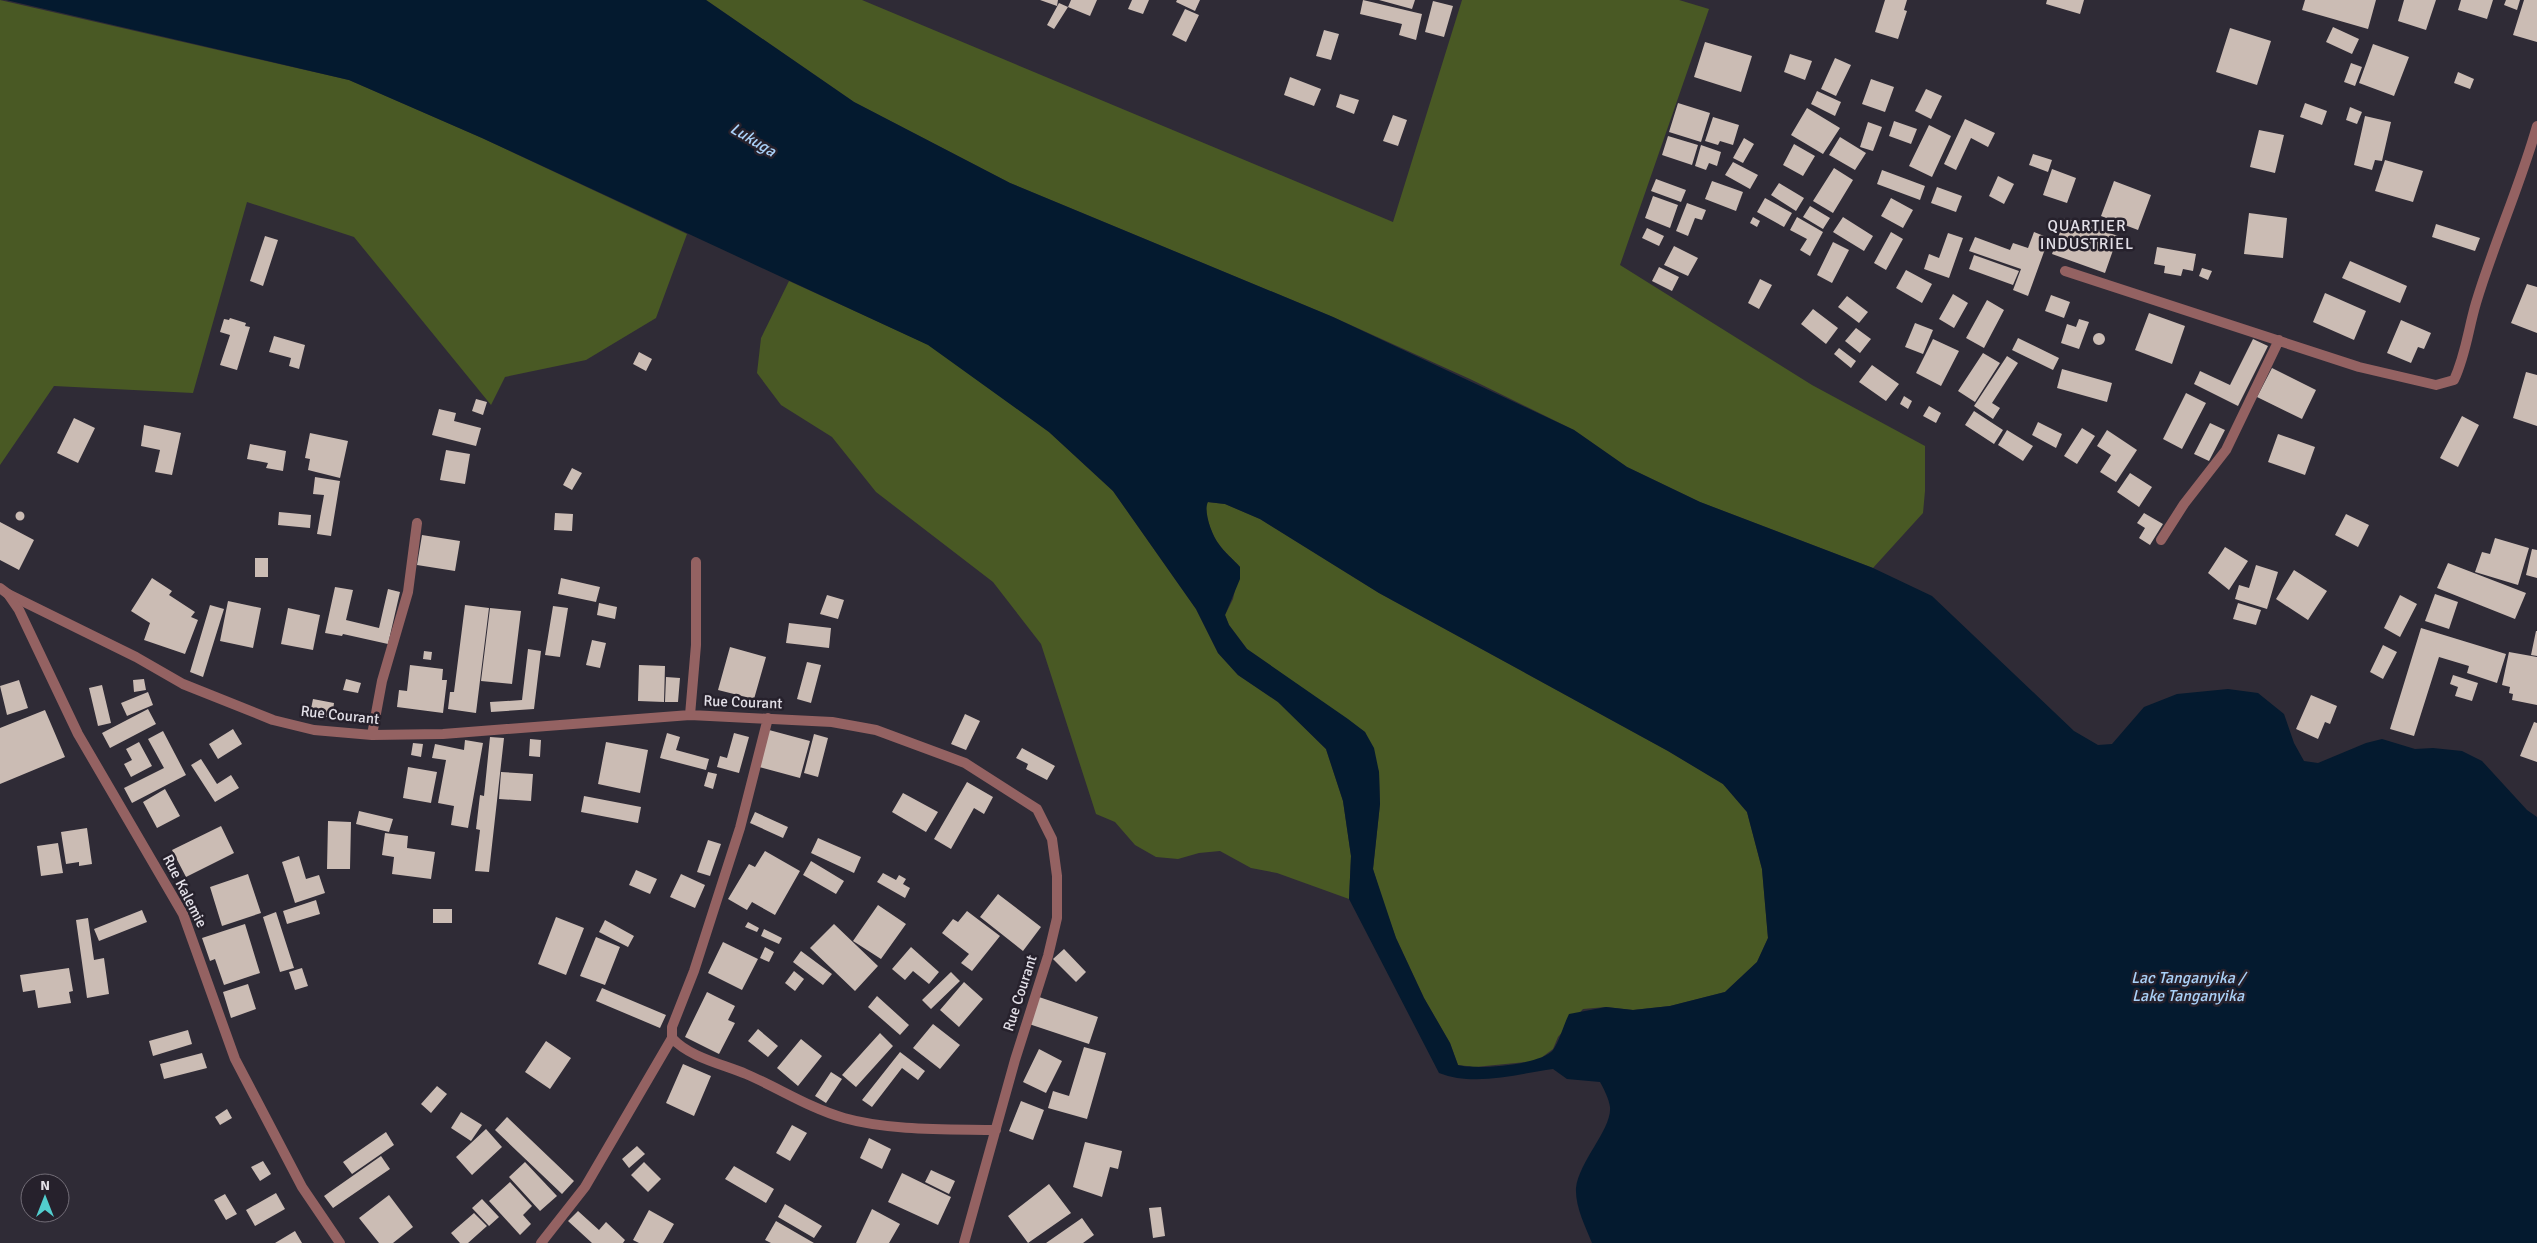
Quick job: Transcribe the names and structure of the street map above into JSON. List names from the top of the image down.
{
  "streets": {
    "street": ["Rue Courant", "Rue Kalemie"]
  },
  "crossings": [
    ["Rue Courant", "Rue Kalemie"]
  ],
  "districts": ["QUARTIER INDUSTRIEL"],
  "water": ["Lukuga", "Lac Tanganyika / Lake Tanganyika"],
  "north": "top"
}
